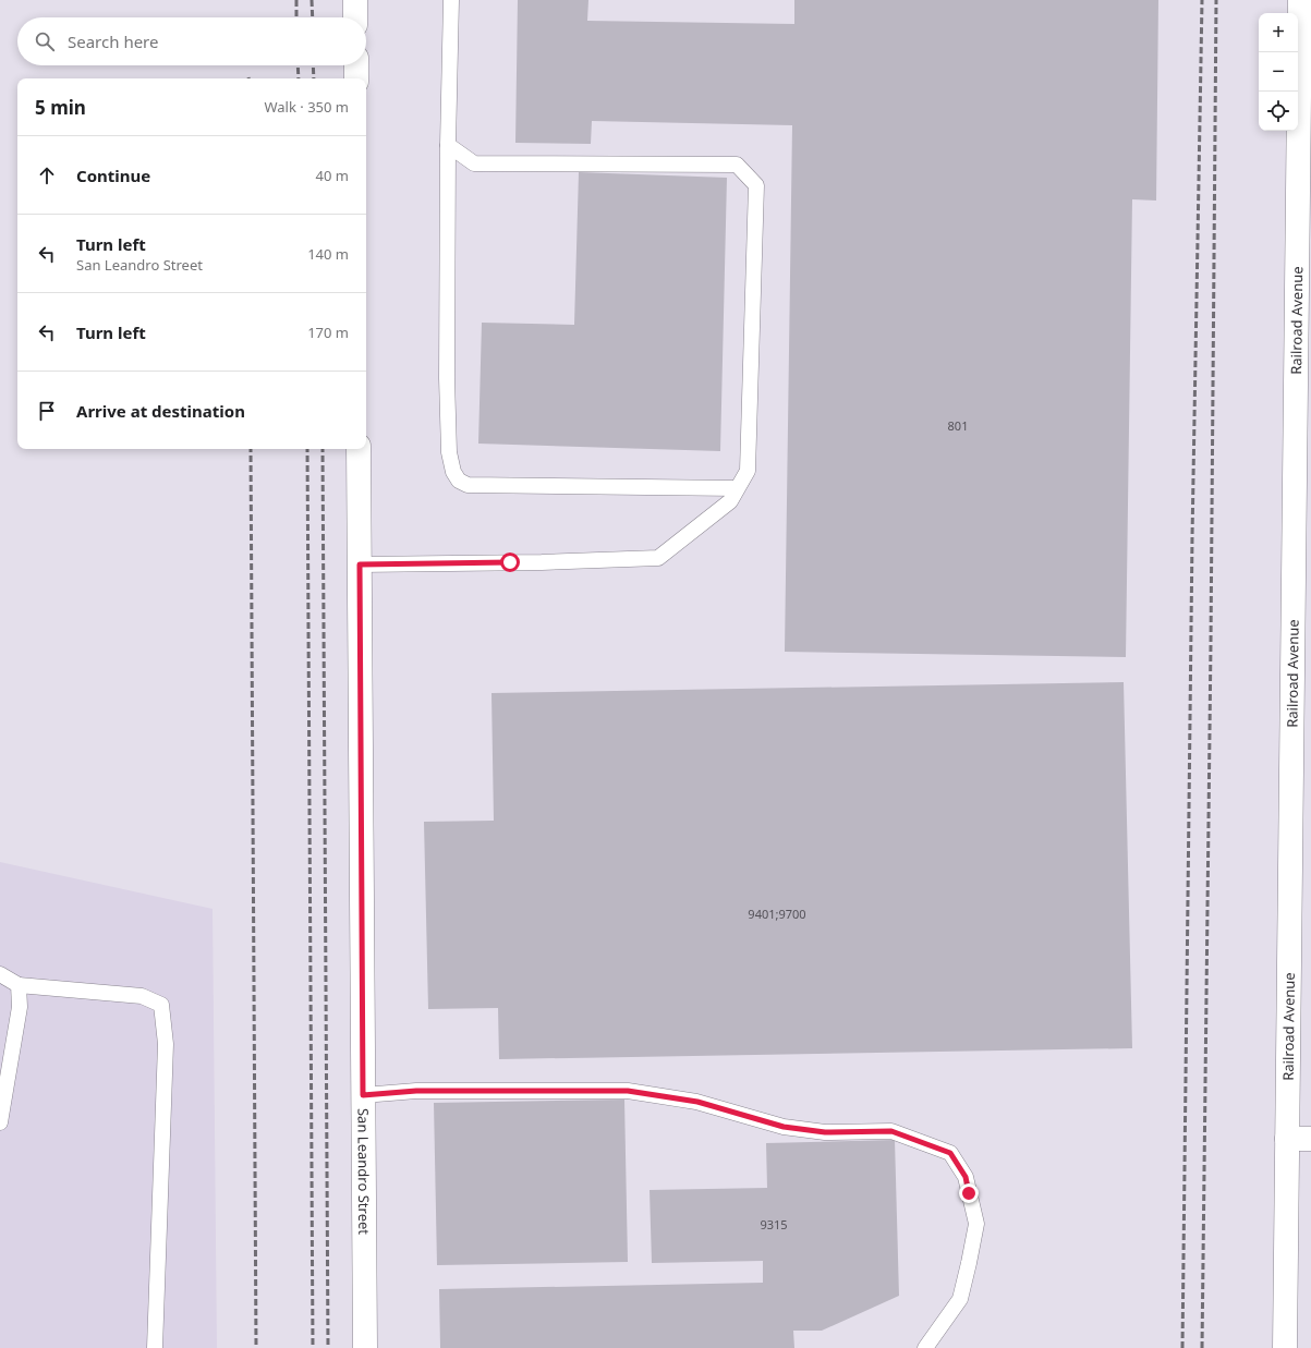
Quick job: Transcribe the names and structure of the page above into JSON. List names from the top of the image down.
{
  "streets": {
    "street": ["Railroad Avenue", "San Leandro Street"]
  },
  "house_numbers": ["801", "9401;9700", "9315"],
  "page": {
    "map_buttons": ["+", "−"],
    "search": "Search here",
    "heading": ["5 min", "Walk · 350 m"],
    "list": [
      ["Continue", "40 m"],
      ["Turn left", "San Leandro Street", "140 m"],
      ["Turn left", "170 m"],
      "Arrive at destination"
    ]
  }
}
